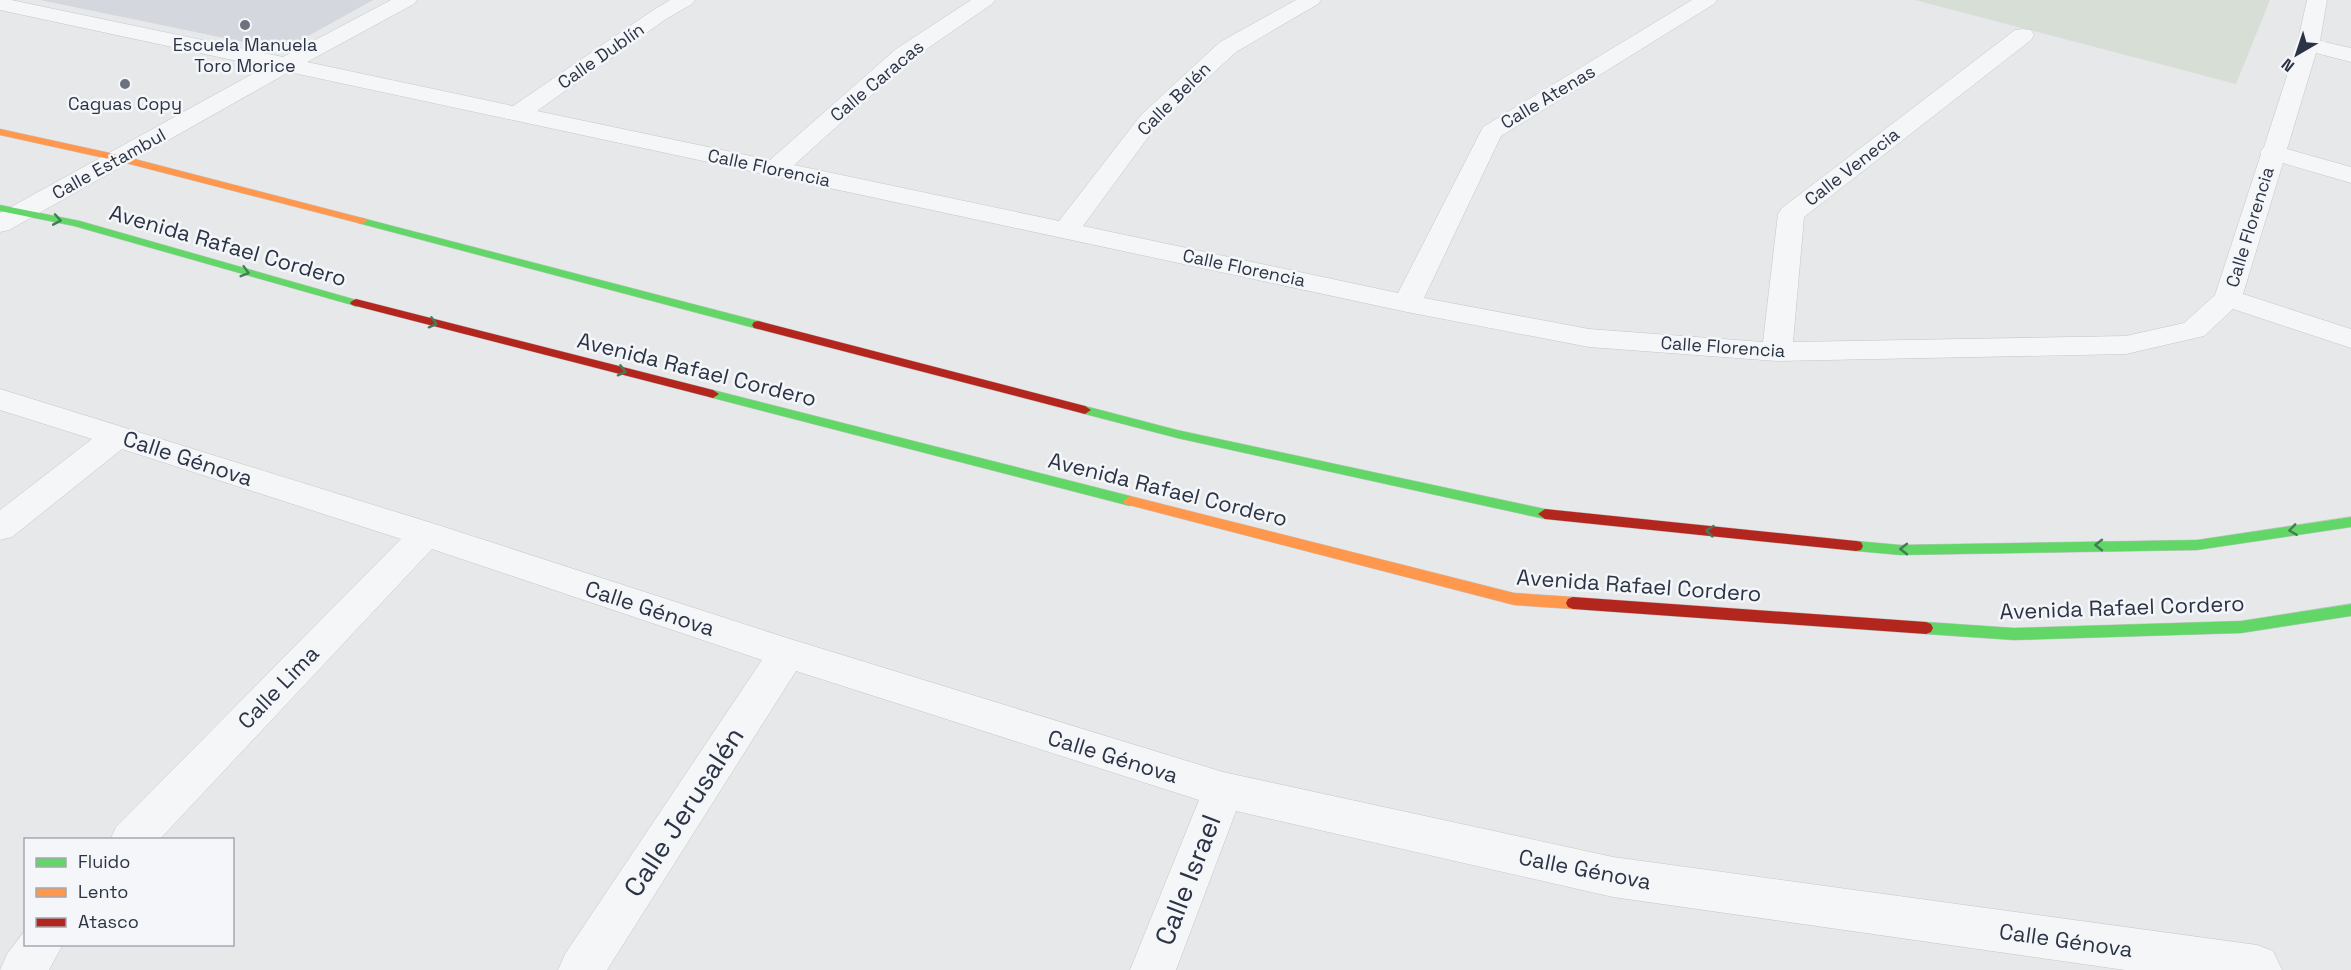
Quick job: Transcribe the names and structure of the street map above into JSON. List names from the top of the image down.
{
  "streets": {
    "main road": ["Avenida Rafael Cordero"],
    "street": [
      "Calle Dublín",
      "Calle Caracas",
      "Calle Atenas",
      "Calle Belén",
      "Calle Estambul",
      "Calle Venecia",
      "Calle Florencia",
      "Calle Génova",
      "Calle Lima",
      "Calle Jerusalén",
      "Calle Israel"
    ]
  },
  "crossings": [
    ["Calle Dublín", "Calle Florencia"],
    ["Calle Caracas", "Calle Florencia"],
    ["Calle Atenas", "Calle Florencia"],
    ["Calle Belén", "Calle Florencia"],
    ["Calle Estambul", "Calle Florencia"],
    ["Calle Estambul", "Avenida Rafael Cordero"],
    ["Calle Venecia", "Calle Florencia"],
    ["Calle Génova", "Calle Lima"],
    ["Calle Génova", "Calle Jerusalén"],
    ["Calle Génova", "Calle Israel"]
  ],
  "places": ["Escuela Manuela Toro Morice", "Caguas Copy"],
  "legend": ["Fluido", "Lento", "Atasco"],
  "north": "bottom left"
}
